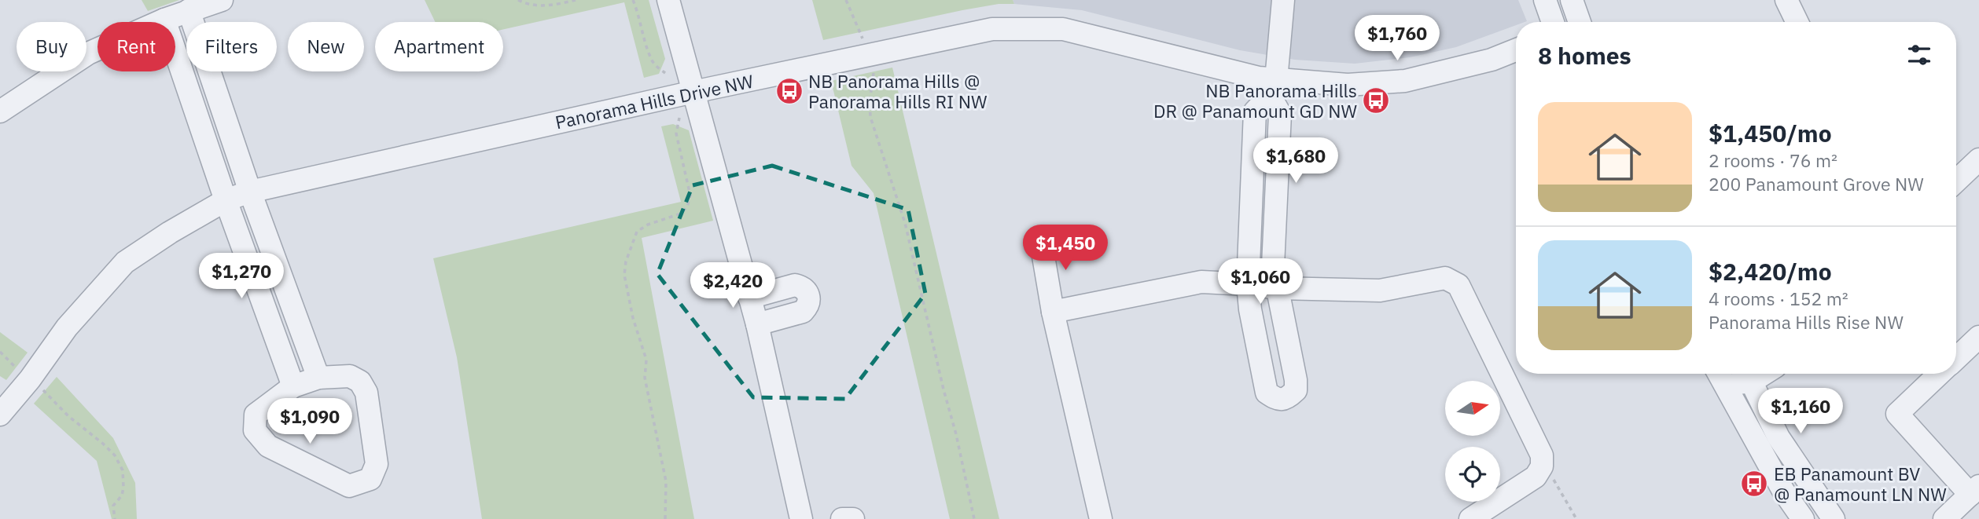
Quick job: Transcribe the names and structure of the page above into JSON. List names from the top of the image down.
{
  "streets": {
    "street": ["Panorama Hills Drive NW"]
  },
  "places": {
    "bus stop": ["NB Panorama Hills @ Panorama Hills RI NW", "NB Panorama Hills DR @ Panamount GD NW", "EB Panamount BV @ Panamount LN NW"]
  },
  "north": "right",
  "page": {
    "price": [
      "$1,760",
      "$1,680",
      "$1,450",
      "$1,270",
      "$1,060",
      "$2,420",
      "$1,160",
      "$1,090"
    ],
    "chip": [
      "Buy",
      "Rent",
      "Filters",
      "New",
      "Apartment"
    ],
    "heading": "8 homes",
    "list": [
      {
        "name": "$1,450/mo",
        "note": "2 rooms · 76 m² · 200 Panamount Grove NW"
      },
      {
        "name": "$2,420/mo",
        "note": "4 rooms · 152 m² · Panorama Hills Rise NW"
      }
    ]
  }
}
